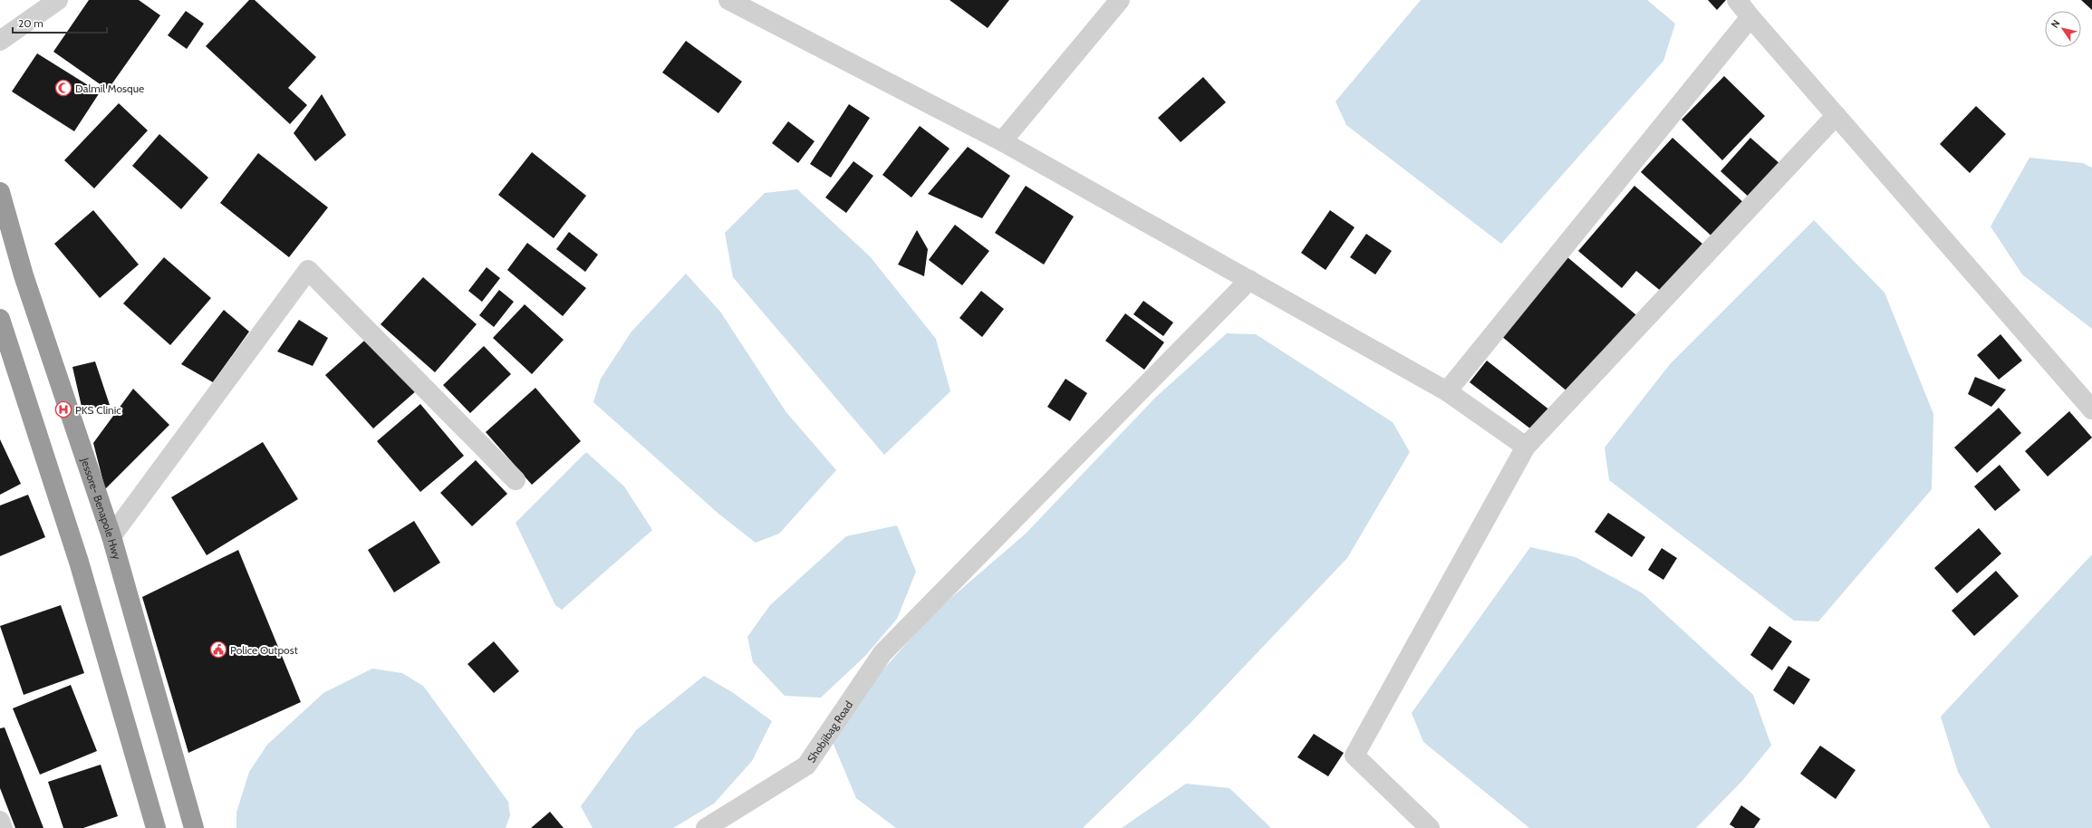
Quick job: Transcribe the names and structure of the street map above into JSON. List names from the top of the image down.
{
  "streets": {
    "highway": ["Jessore- Benapole Hwy"],
    "street": ["Shobjibag Road"]
  },
  "places": {
    "mosque": ["Dalmil Mosque"],
    "hospital": ["PKS Clinic"],
    "public building": ["Police Outpost"]
  },
  "scale_bar": "20 m",
  "north": "top left"
}
